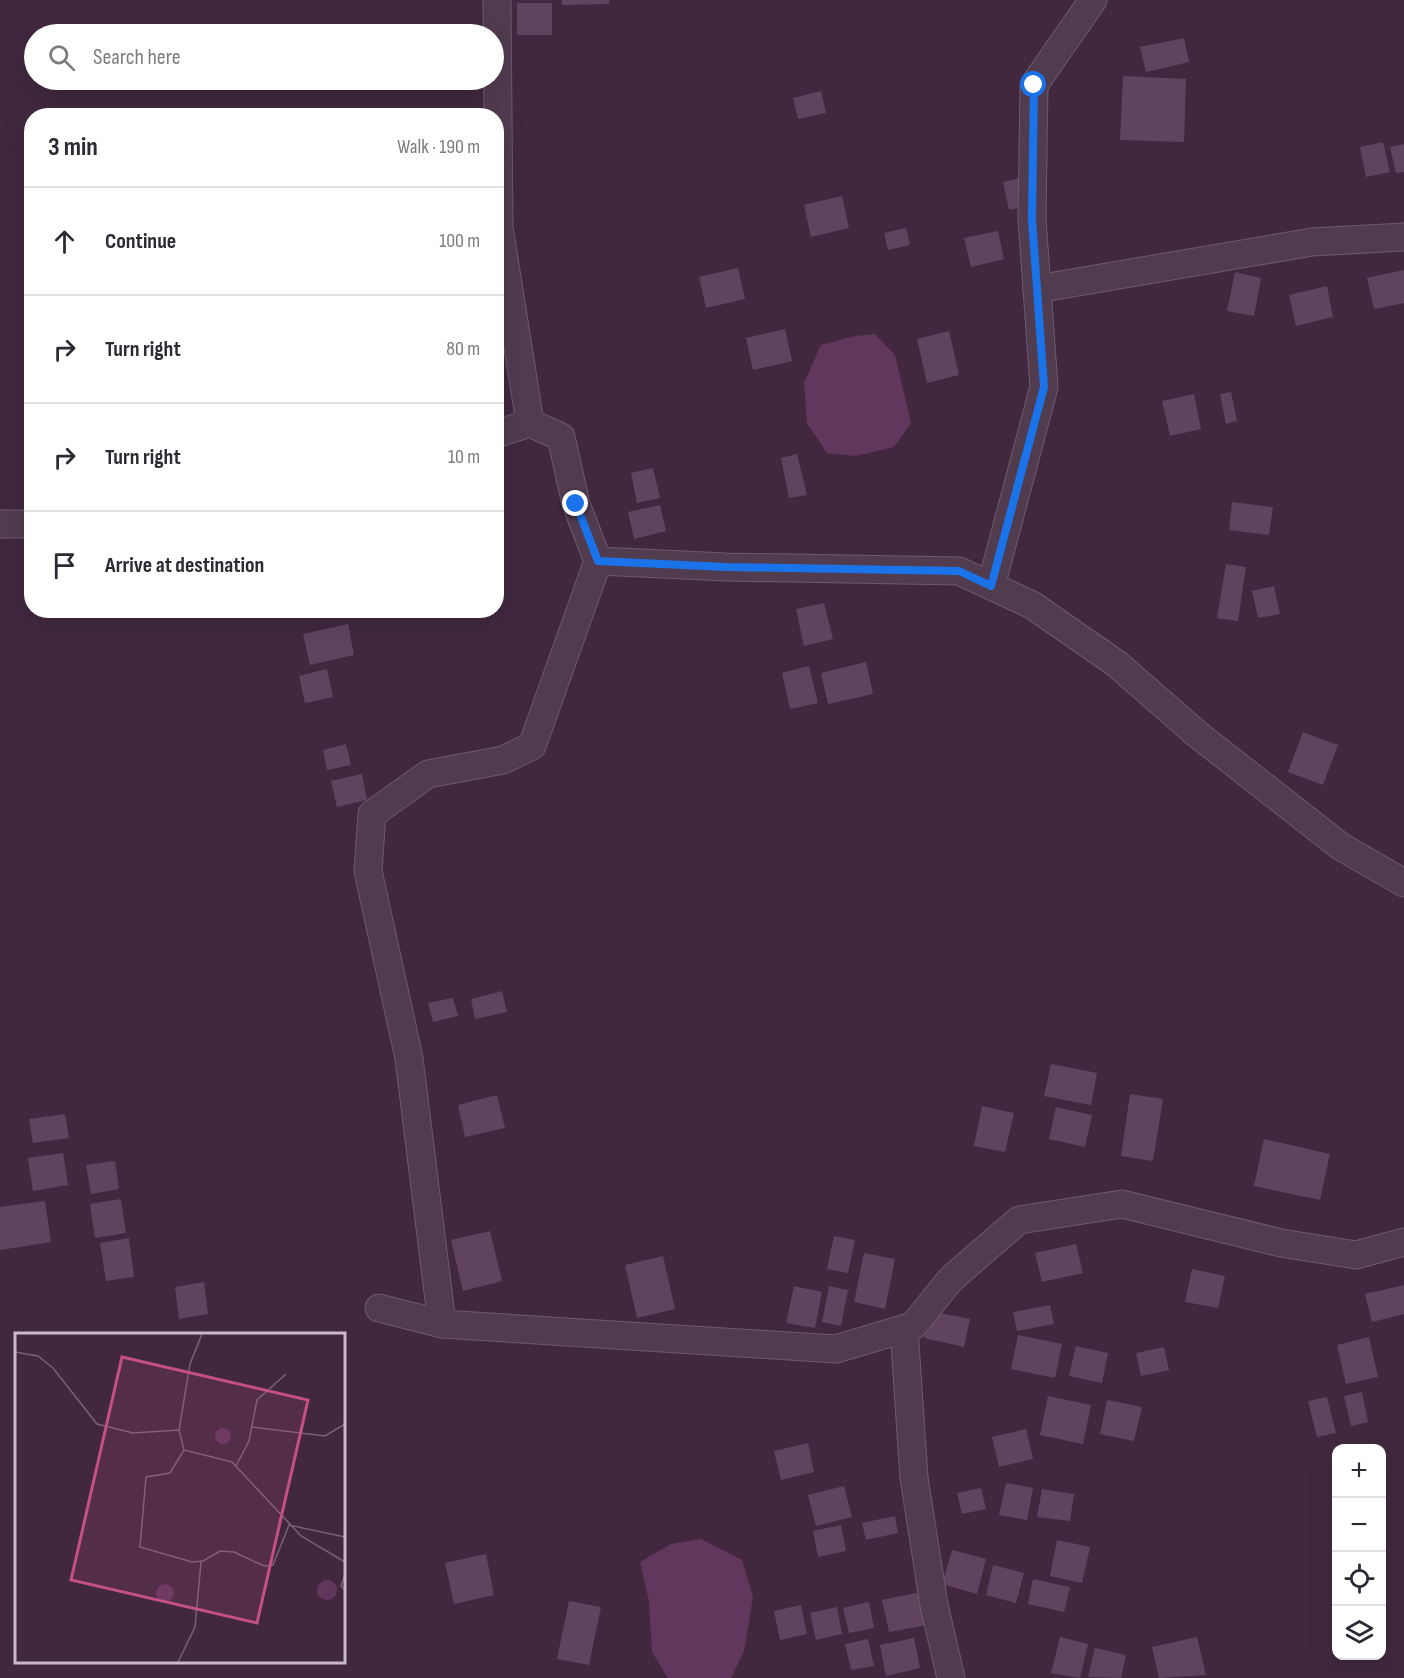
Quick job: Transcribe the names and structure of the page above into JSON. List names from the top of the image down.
{
  "page": {
    "search": "Search here",
    "heading": ["3 min", "Walk · 190 m"],
    "list": [
      ["Continue", "100 m"],
      ["Turn right", "80 m"],
      ["Turn right", "10 m"],
      "Arrive at destination"
    ],
    "map_buttons": ["+", "−"]
  }
}
